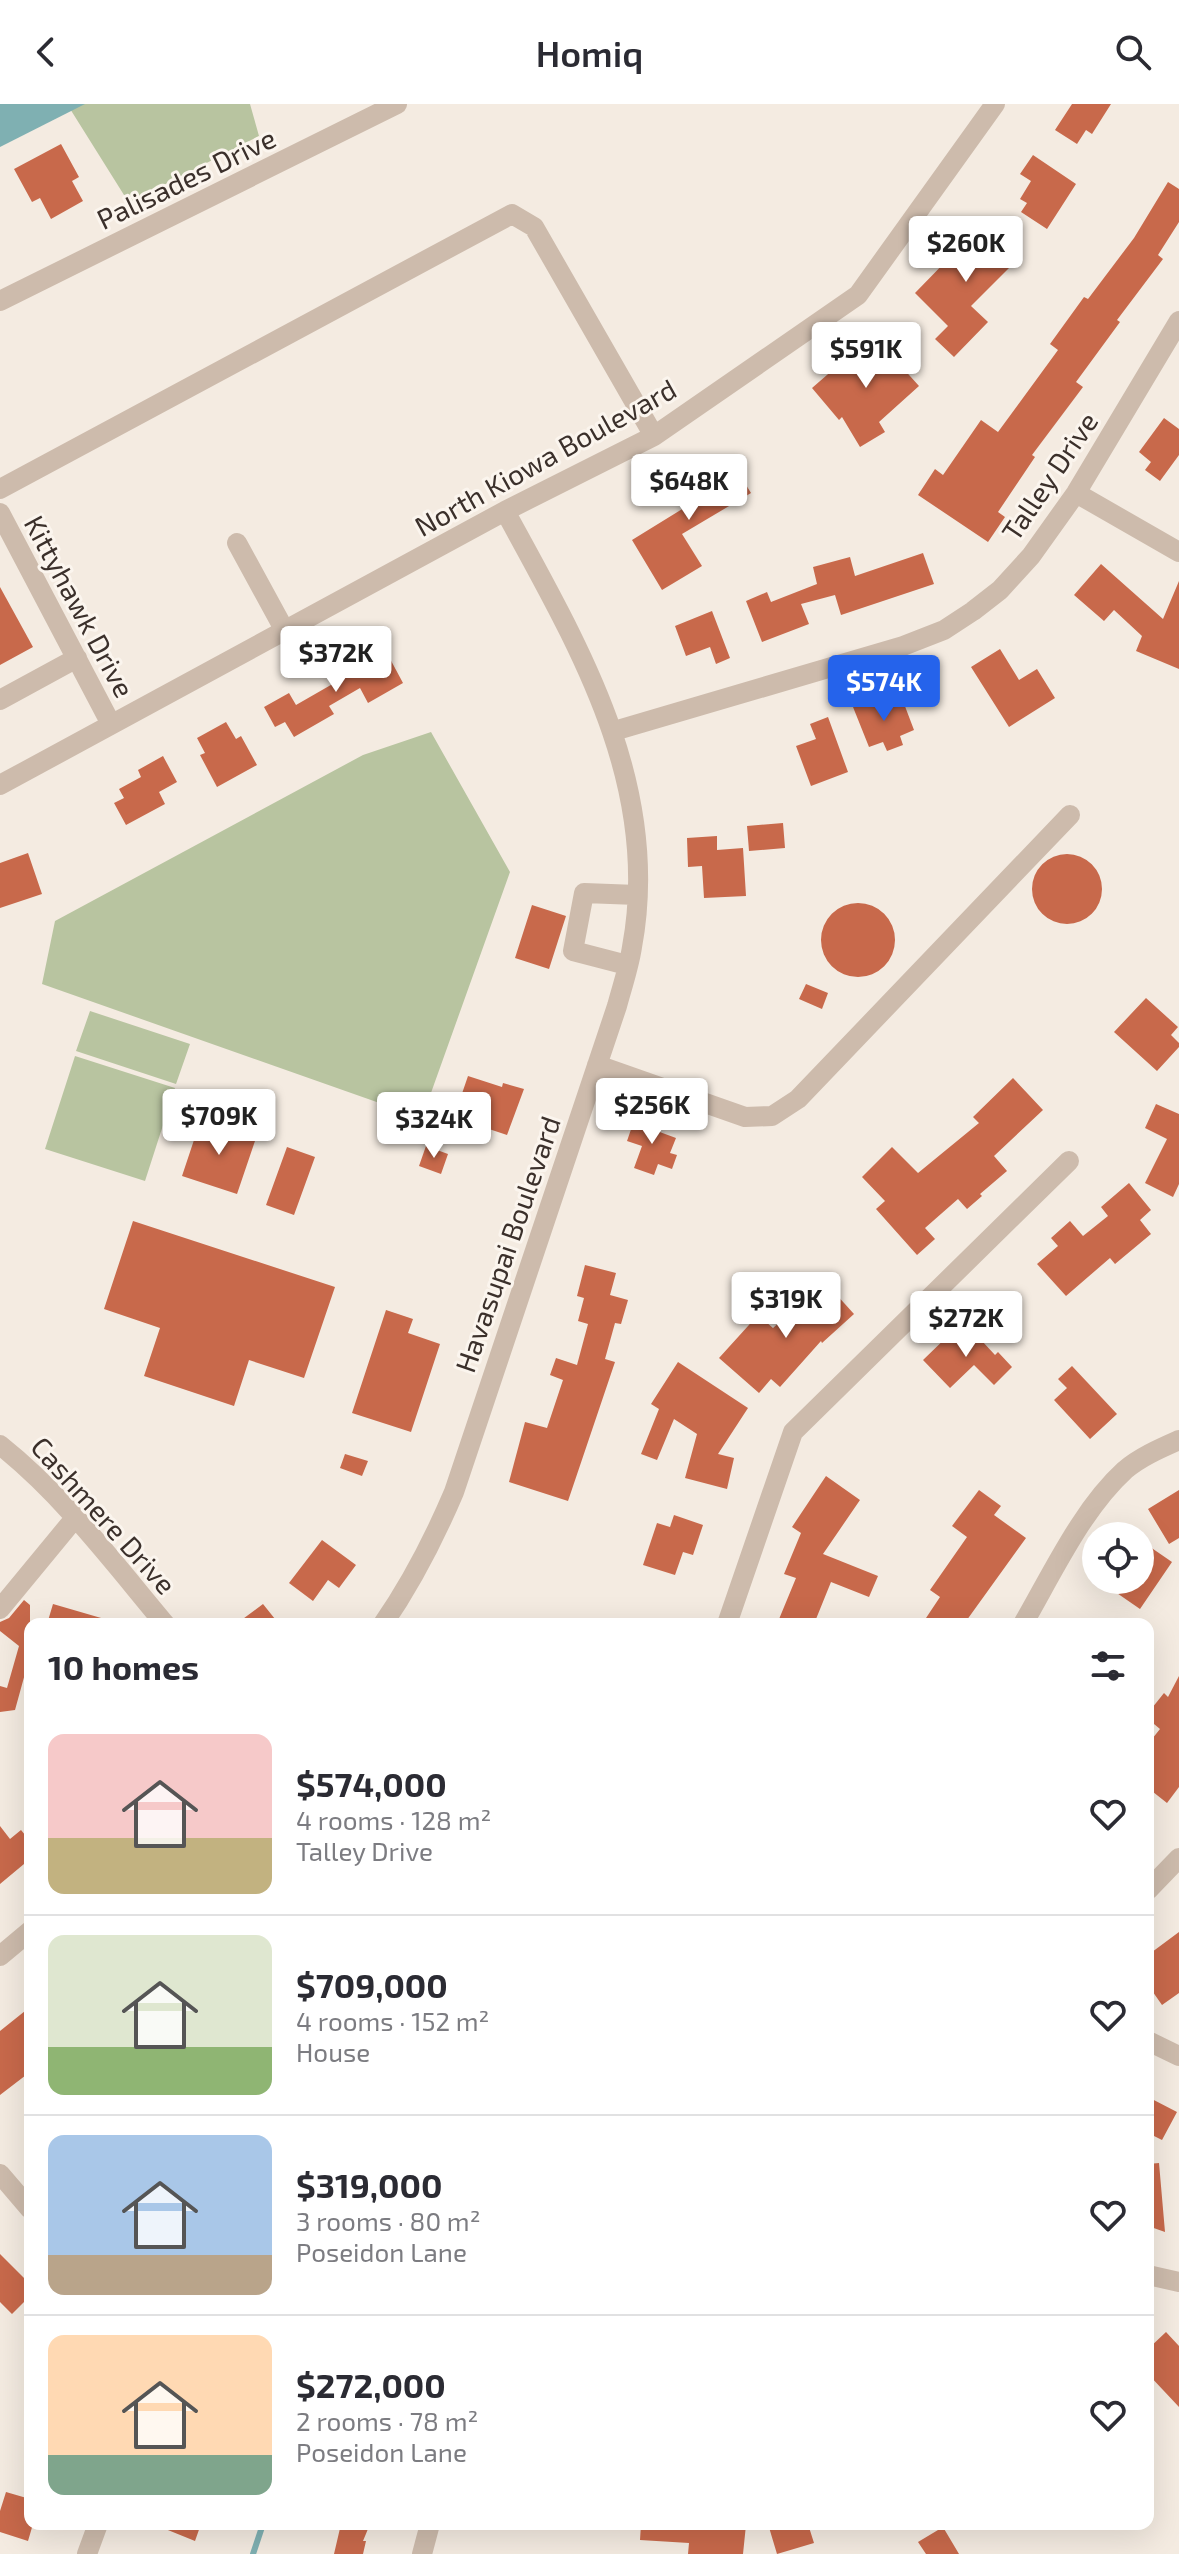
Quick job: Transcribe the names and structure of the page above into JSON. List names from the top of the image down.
{
  "streets": {
    "street": [
      "Palisades Drive",
      "North Kiowa Boulevard",
      "Talley Drive",
      "Kittyhawk Drive",
      "Havasupai Boulevard",
      "Cashmere Drive"
    ]
  },
  "crossings": [
    ["North Kiowa Boulevard", "Kittyhawk Drive"],
    ["North Kiowa Boulevard", "Havasupai Boulevard"],
    ["Talley Drive", "Havasupai Boulevard"]
  ],
  "page": {
    "header": "Homiq",
    "price": [
      "$260K",
      "$591K",
      "$648K",
      "$372K",
      "$574K",
      "$256K",
      "$709K",
      "$324K",
      "$319K",
      "$272K"
    ],
    "heading": "10 homes",
    "list": [
      {
        "name": "$574,000",
        "note": "4 rooms · 128 m² · Talley Drive"
      },
      {
        "name": "$709,000",
        "note": "4 rooms · 152 m² · House"
      },
      {
        "name": "$319,000",
        "note": "3 rooms · 80 m² · Poseidon Lane"
      },
      {
        "name": "$272,000",
        "note": "2 rooms · 78 m² · Poseidon Lane"
      }
    ]
  }
}
